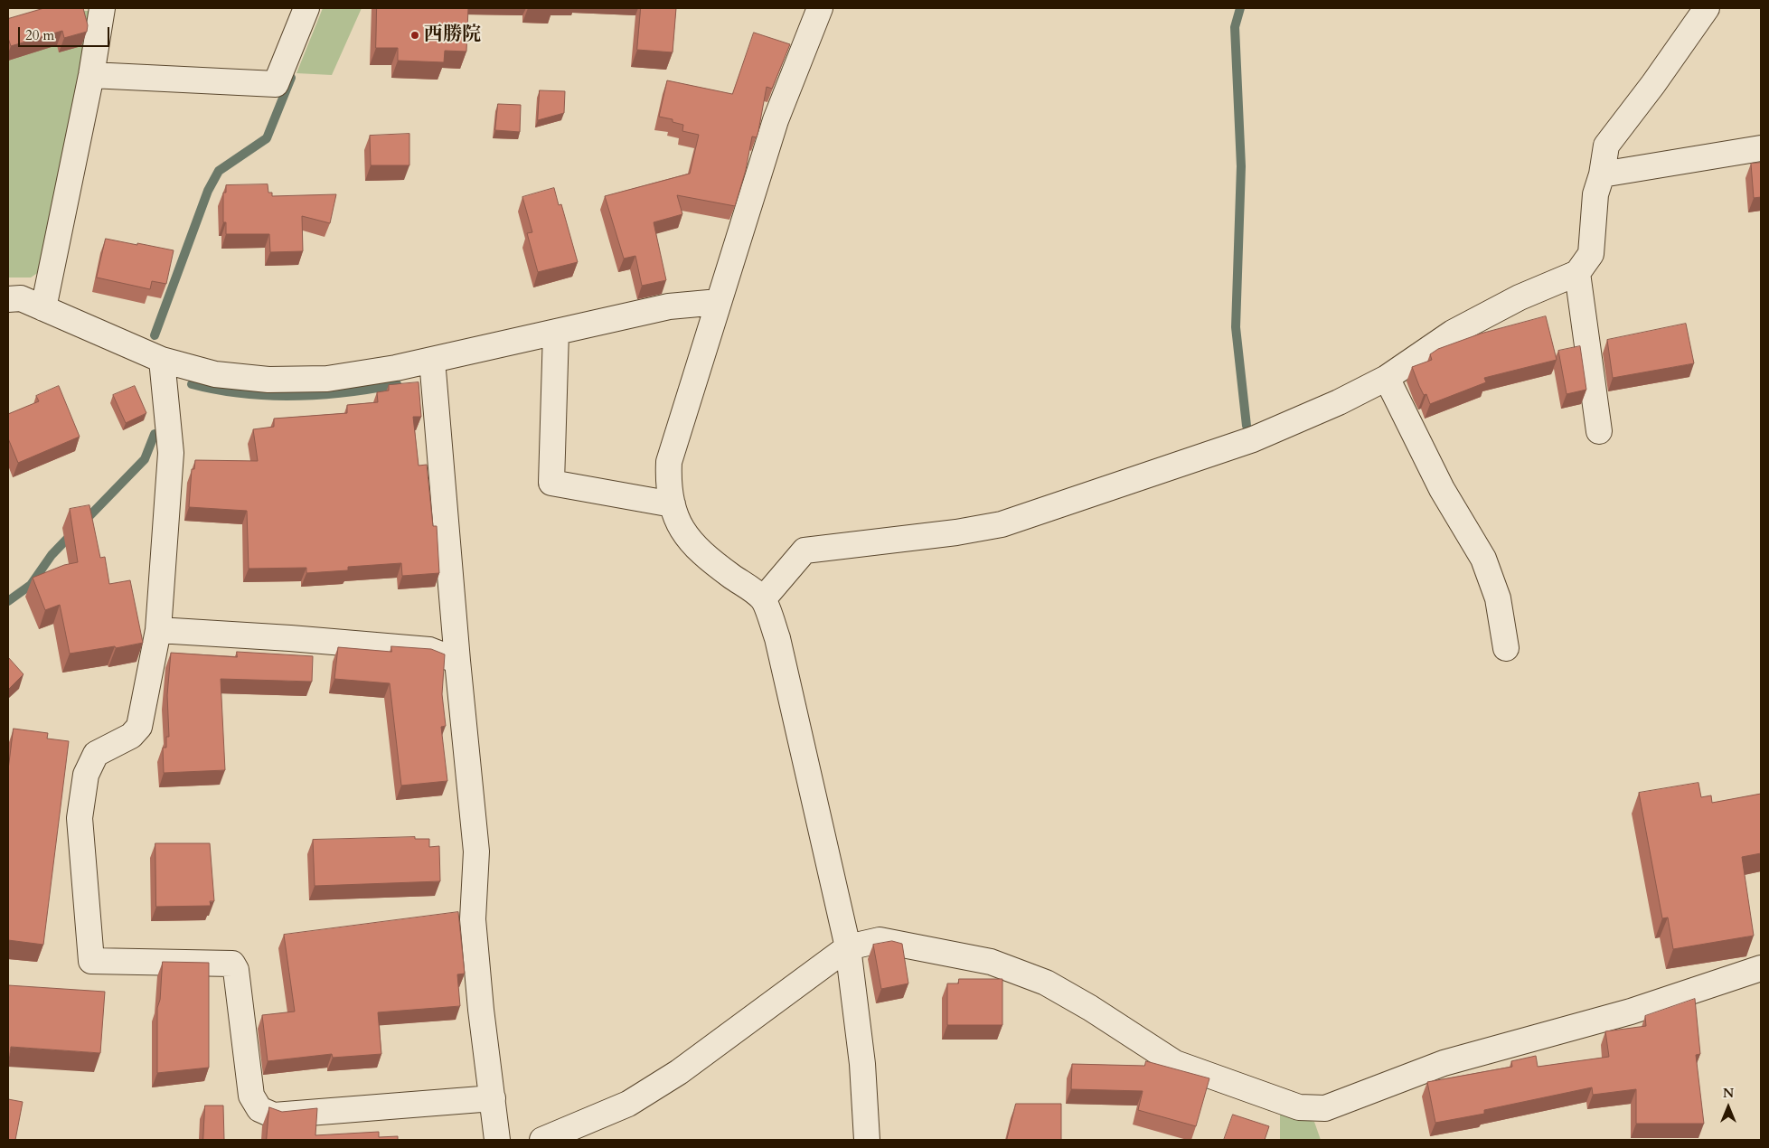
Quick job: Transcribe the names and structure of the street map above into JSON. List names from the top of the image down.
{
  "places": ["西勝院"],
  "scale_bar": "20 m",
  "north": "top"
}
